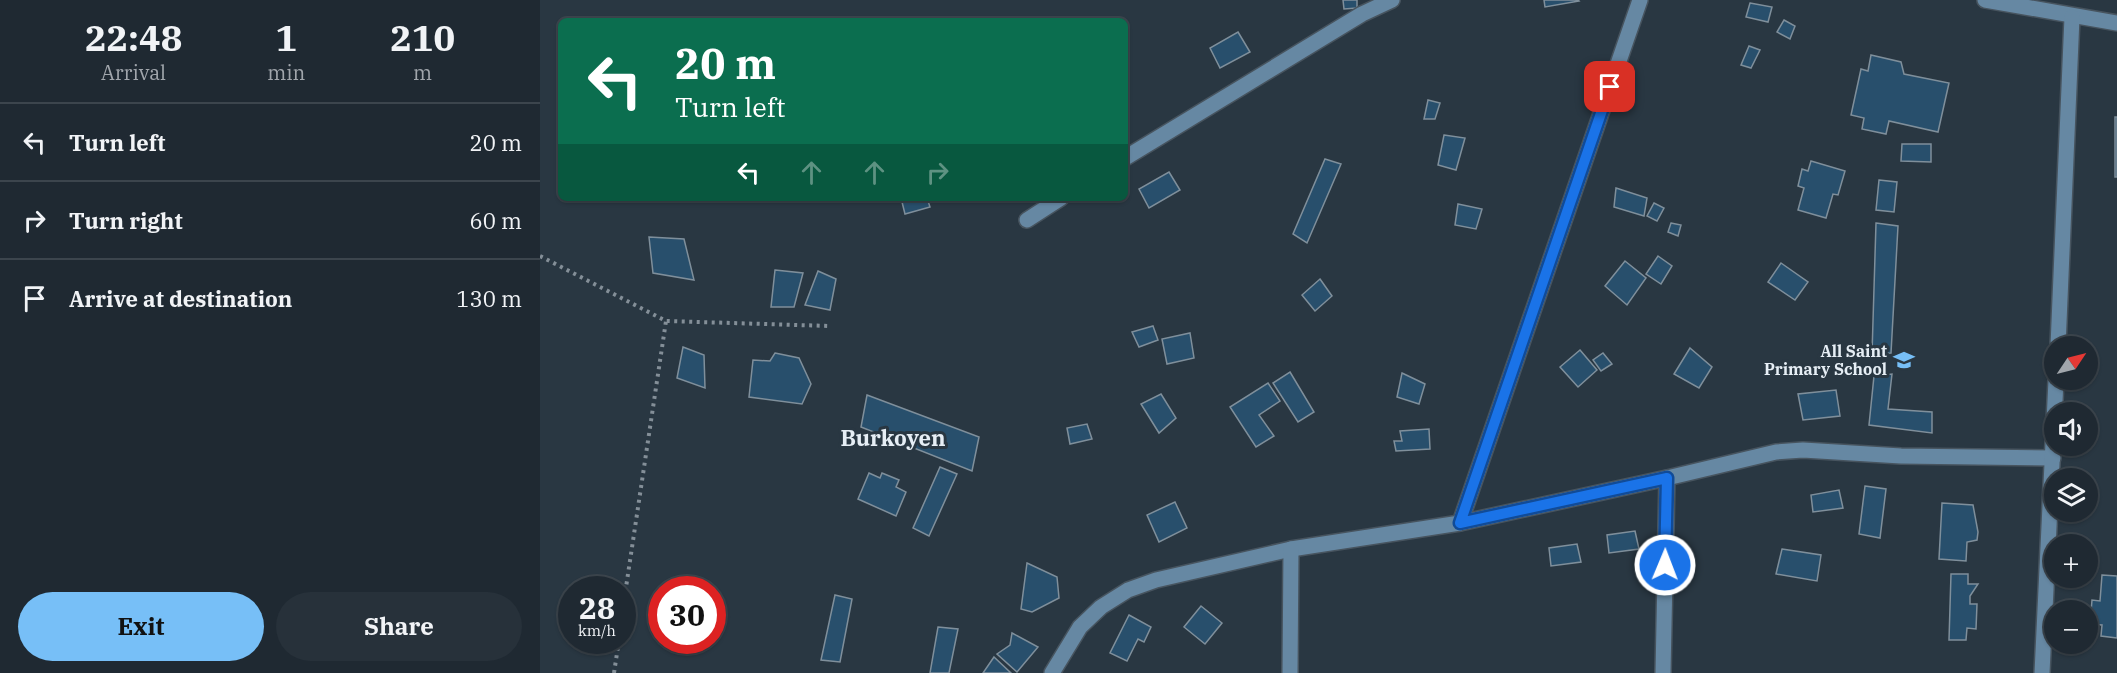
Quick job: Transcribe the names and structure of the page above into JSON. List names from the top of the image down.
{
  "districts": ["Burkoyen"],
  "places": {
    "school or university": ["All Saint Primary School"]
  },
  "north": "top right",
  "page": {
    "eta": [
      "22:48",
      "Arrival",
      "1",
      "min",
      "210",
      "m"
    ],
    "turn": ["20 m", "Turn left"],
    "list": [
      {
        "name": "Turn left",
        "value": "20 m"
      },
      {
        "name": "Turn right",
        "value": "60 m"
      },
      {
        "name": "Arrive at destination",
        "value": "130 m"
      }
    ],
    "map_buttons": ["+", "−"],
    "speed": "28 km/h",
    "limit": "30",
    "buttons": ["Exit", "Share"]
  }
}
